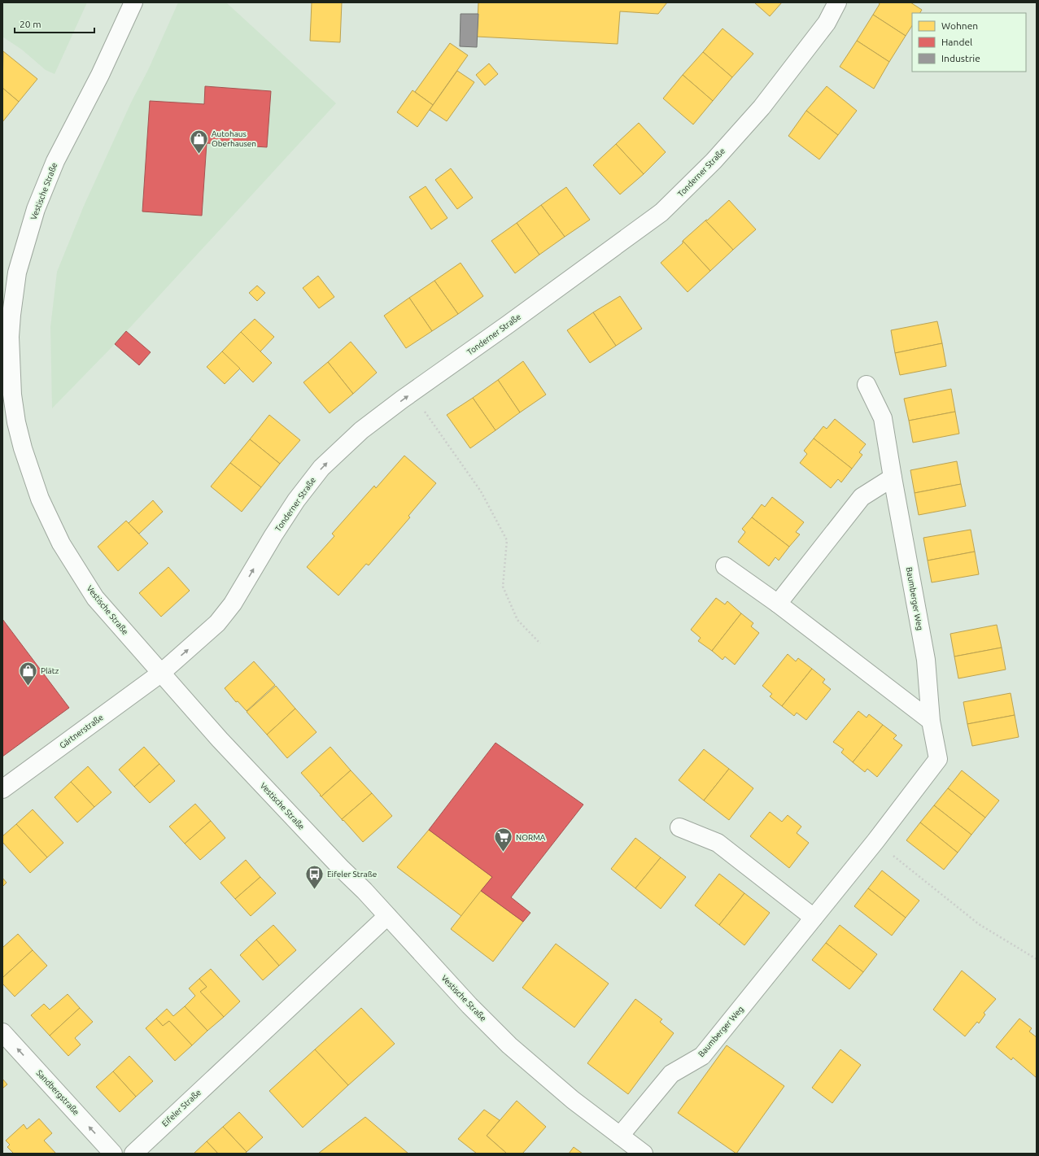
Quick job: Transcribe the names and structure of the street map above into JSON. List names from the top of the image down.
{
  "streets": {
    "street": [
      "Tonderner Straße",
      "Vestische Straße",
      "Baumberger Weg",
      "Gärtnerstraße",
      "Sandbergstraße",
      "Eifeler Straße"
    ]
  },
  "crossings": [
    ["Tonderner Straße", "Vestische Straße"],
    ["Tonderner Straße", "Gärtnerstraße"],
    ["Vestische Straße", "Baumberger Weg"],
    ["Vestische Straße", "Gärtnerstraße"],
    ["Vestische Straße", "Eifeler Straße"]
  ],
  "one_way": ["Tonderner Straße", "Sandbergstraße"],
  "places": {
    "shop": ["Autohaus Oberhausen", "Plätz"],
    "supermarket": ["NORMA"],
    "bus stop": ["Eifeler Straße"]
  },
  "legend": ["Wohnen", "Handel", "Industrie"],
  "scale_bar": "20 m"
}
